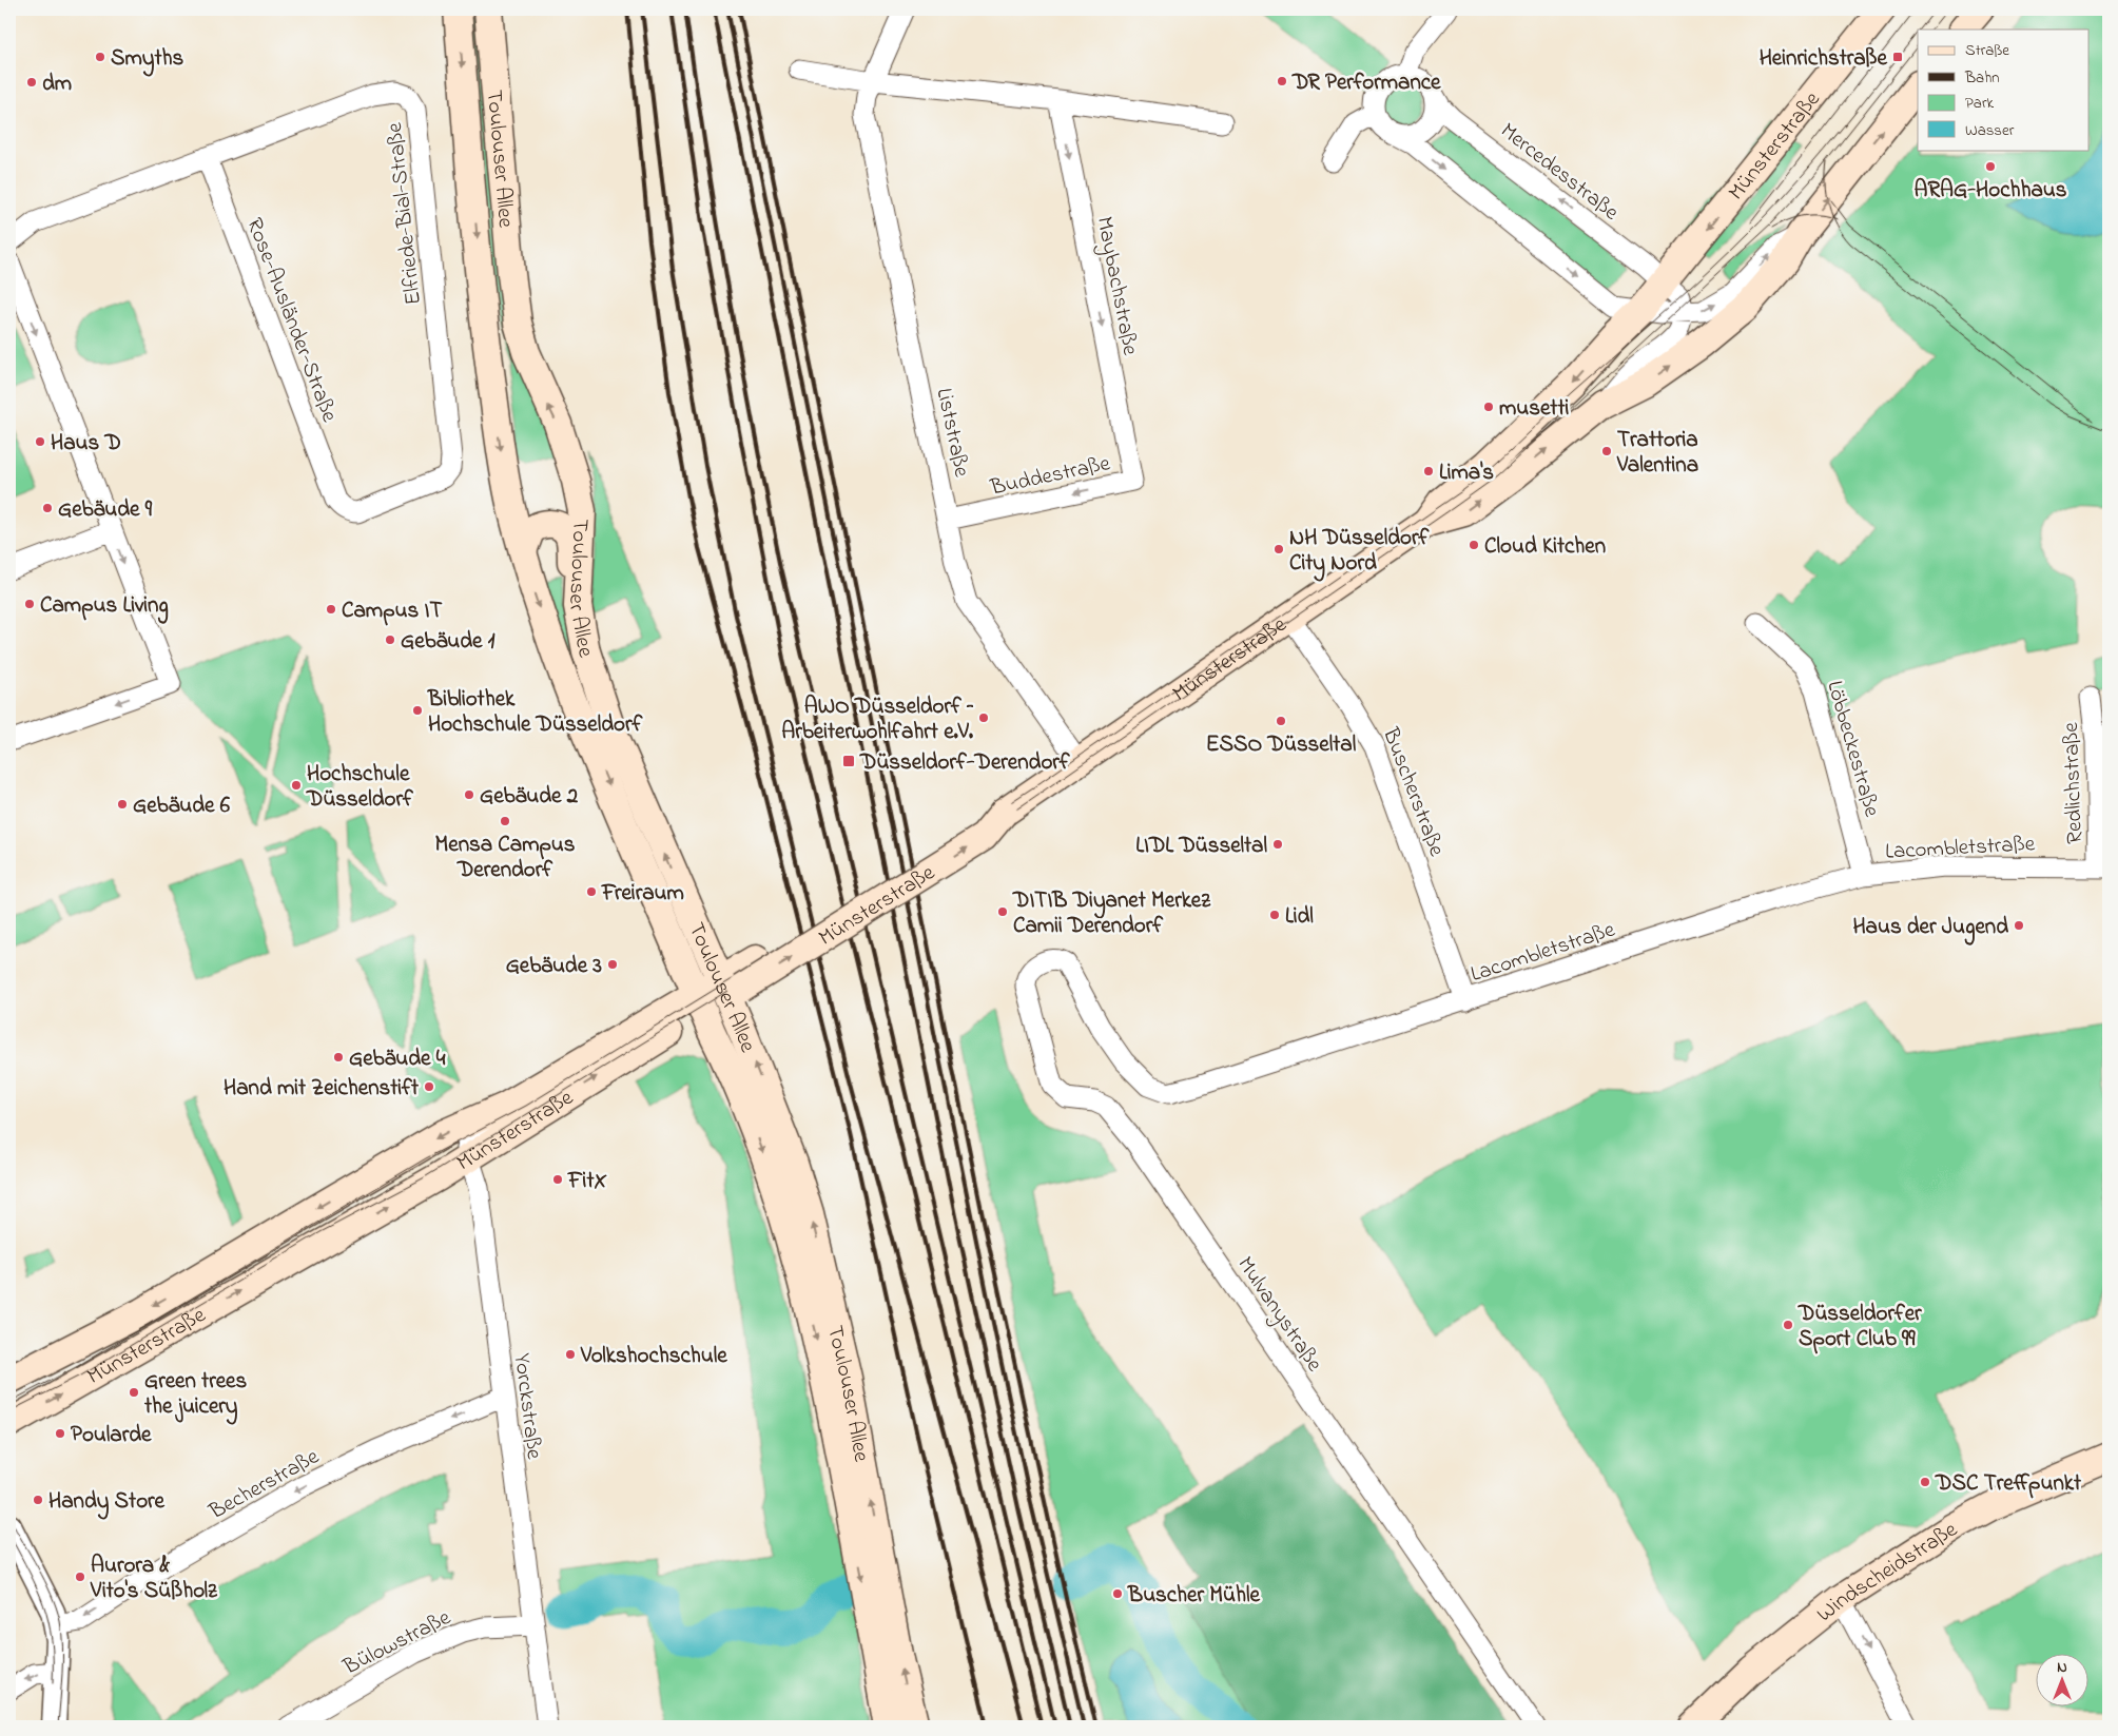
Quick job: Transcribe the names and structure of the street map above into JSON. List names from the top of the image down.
{
  "streets": {
    "main road": ["Münsterstraße", "Toulouser Allee", "Windscheidstraße"],
    "street": [
      "Mercedesstraße",
      "Elfriede-Bial-Straße",
      "Maybachstraße",
      "Rose-Ausländer-Straße",
      "Liststraße",
      "Buddestraße",
      "Löbbeckestraße",
      "Redlichstraße",
      "Buscherstraße",
      "Lacombletstraße",
      "Mulvanystraße",
      "Yorckstraße",
      "Becherstraße",
      "Bülowstraße"
    ]
  },
  "crossings": [
    ["Münsterstraße", "Toulouser Allee"],
    ["Münsterstraße", "Mercedesstraße"],
    ["Münsterstraße", "Liststraße"],
    ["Münsterstraße", "Buscherstraße"],
    ["Münsterstraße", "Yorckstraße"],
    ["Elfriede-Bial-Straße", "Rose-Ausländer-Straße"],
    ["Maybachstraße", "Buddestraße"],
    ["Liststraße", "Buddestraße"],
    ["Löbbeckestraße", "Lacombletstraße"],
    ["Redlichstraße", "Lacombletstraße"],
    ["Buscherstraße", "Lacombletstraße"],
    ["Lacombletstraße", "Mulvanystraße"],
    ["Yorckstraße", "Becherstraße"],
    ["Yorckstraße", "Bülowstraße"]
  ],
  "one_way": ["Maybachstraße", "Buddestraße", "Becherstraße"],
  "places": {
    "other": [
      "Smyths",
      "DR Performance",
      "dm",
      "ARAG-Hochhaus",
      "musetti",
      "Haus D",
      "Trattoria Valentina",
      "Lima's",
      "Gebäude 9",
      "Cloud Kitchen",
      "NH Düsseldorf City Nord",
      "Campus Living",
      "Campus IT",
      "Gebäude 1",
      "Bibliothek Hochschule Düsseldorf",
      "AWO Düsseldorf – Arbeiterwohlfahrt e.V.",
      "ESSO Düsseltal",
      "Hochschule Düsseldorf",
      "Gebäude 2",
      "Gebäude 6",
      "Mensa Campus Derendorf",
      "LIDL Düsseltal",
      "Freiraum",
      "DITIB Diyanet Merkez Camii Derendorf",
      "Lidl",
      "Haus der Jugend",
      "Gebäude 3",
      "Gebäude 4",
      "Hand mit Zeichenstift",
      "FitX",
      "Düsseldorfer Sport Club 99",
      "Volkshochschule",
      "Green trees the juicery",
      "Poularde",
      "DSC Treffpunkt",
      "Handy Store",
      "Aurora & Vito's Süßholz",
      "Buscher Mühle"
    ],
    "transit": ["Heinrichstraße", "Düsseldorf-Derendorf"]
  },
  "legend": [
    "Straße",
    "Bahn",
    "Park",
    "Wasser"
  ],
  "north": "top"
}
